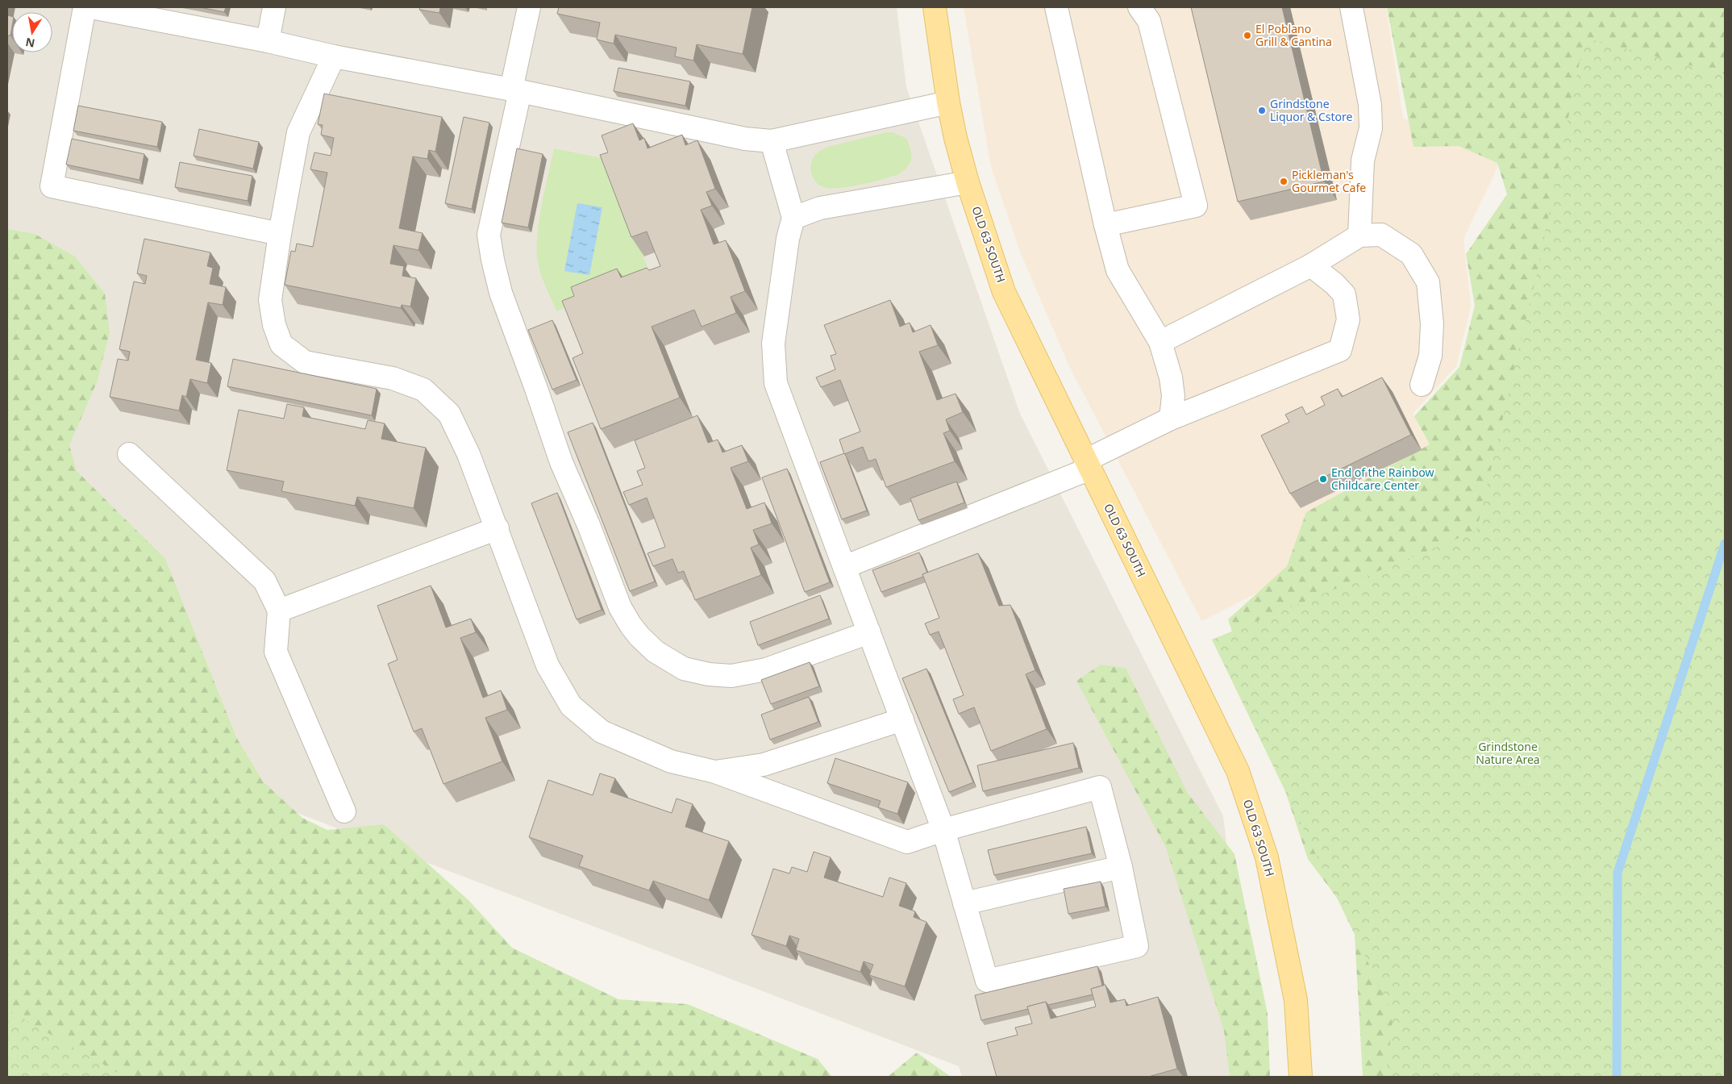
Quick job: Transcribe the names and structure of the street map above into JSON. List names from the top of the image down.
{
  "streets": {
    "main road": ["OLD 63 SOUTH"]
  },
  "parks": ["Grindstone Nature Area"],
  "places": [
    "El Poblano Grill & Cantina",
    "Grindstone Liquor & Cstore",
    "Pickleman's Gourmet Cafe",
    "End of the Rainbow Childcare Center"
  ],
  "north": "bottom"
}
